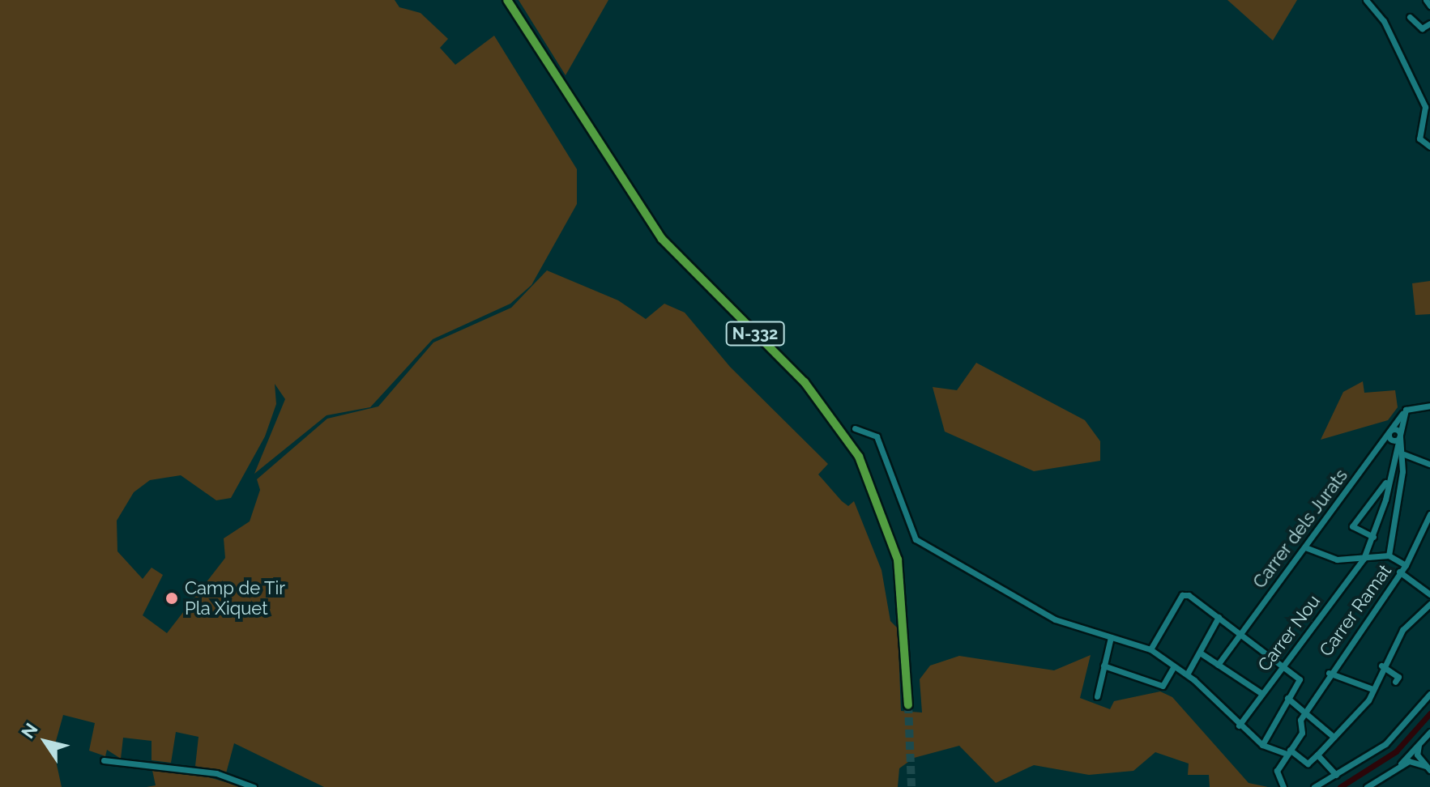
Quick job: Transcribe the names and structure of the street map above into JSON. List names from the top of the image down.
{
  "streets": {
    "highway": ["N-332"],
    "street": ["Carrer dels Jurats", "Carrer Ramat", "Carrer Nou"]
  },
  "crossings": [
    ["Carrer dels Jurats", "Carrer Nou"]
  ],
  "places": ["Camp de Tir Pla Xiquet"],
  "north": "top left"
}
